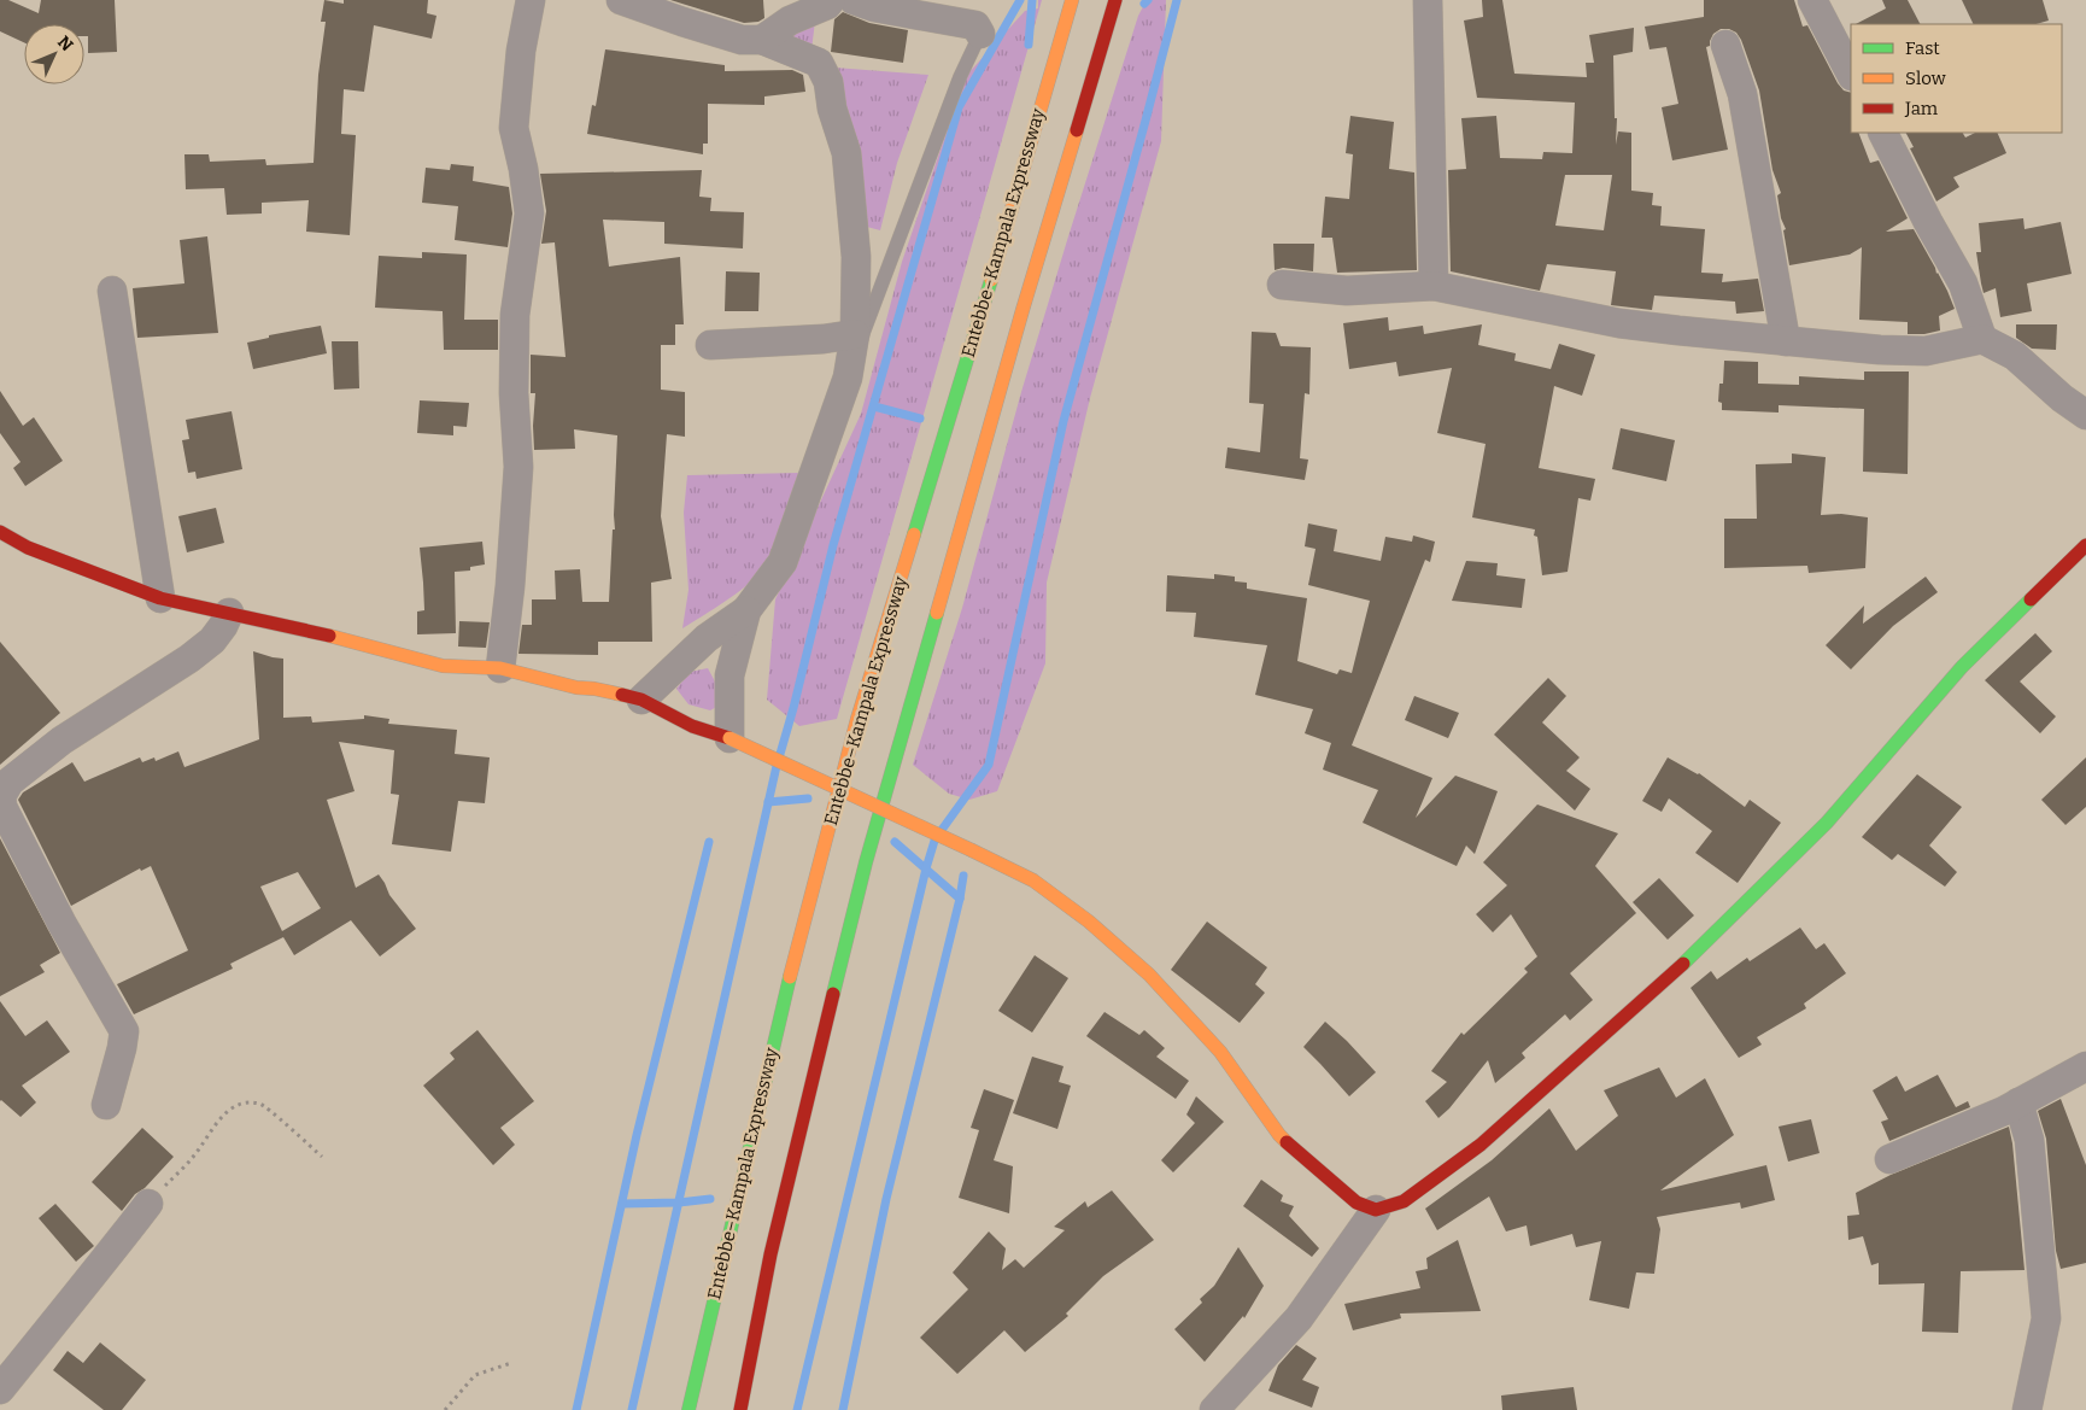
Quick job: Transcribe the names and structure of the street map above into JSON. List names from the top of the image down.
{
  "streets": {
    "main road": ["Entebbe–Kampala Expressway"]
  },
  "legend": ["Fast", "Slow", "Jam"],
  "north": "top right"
}
